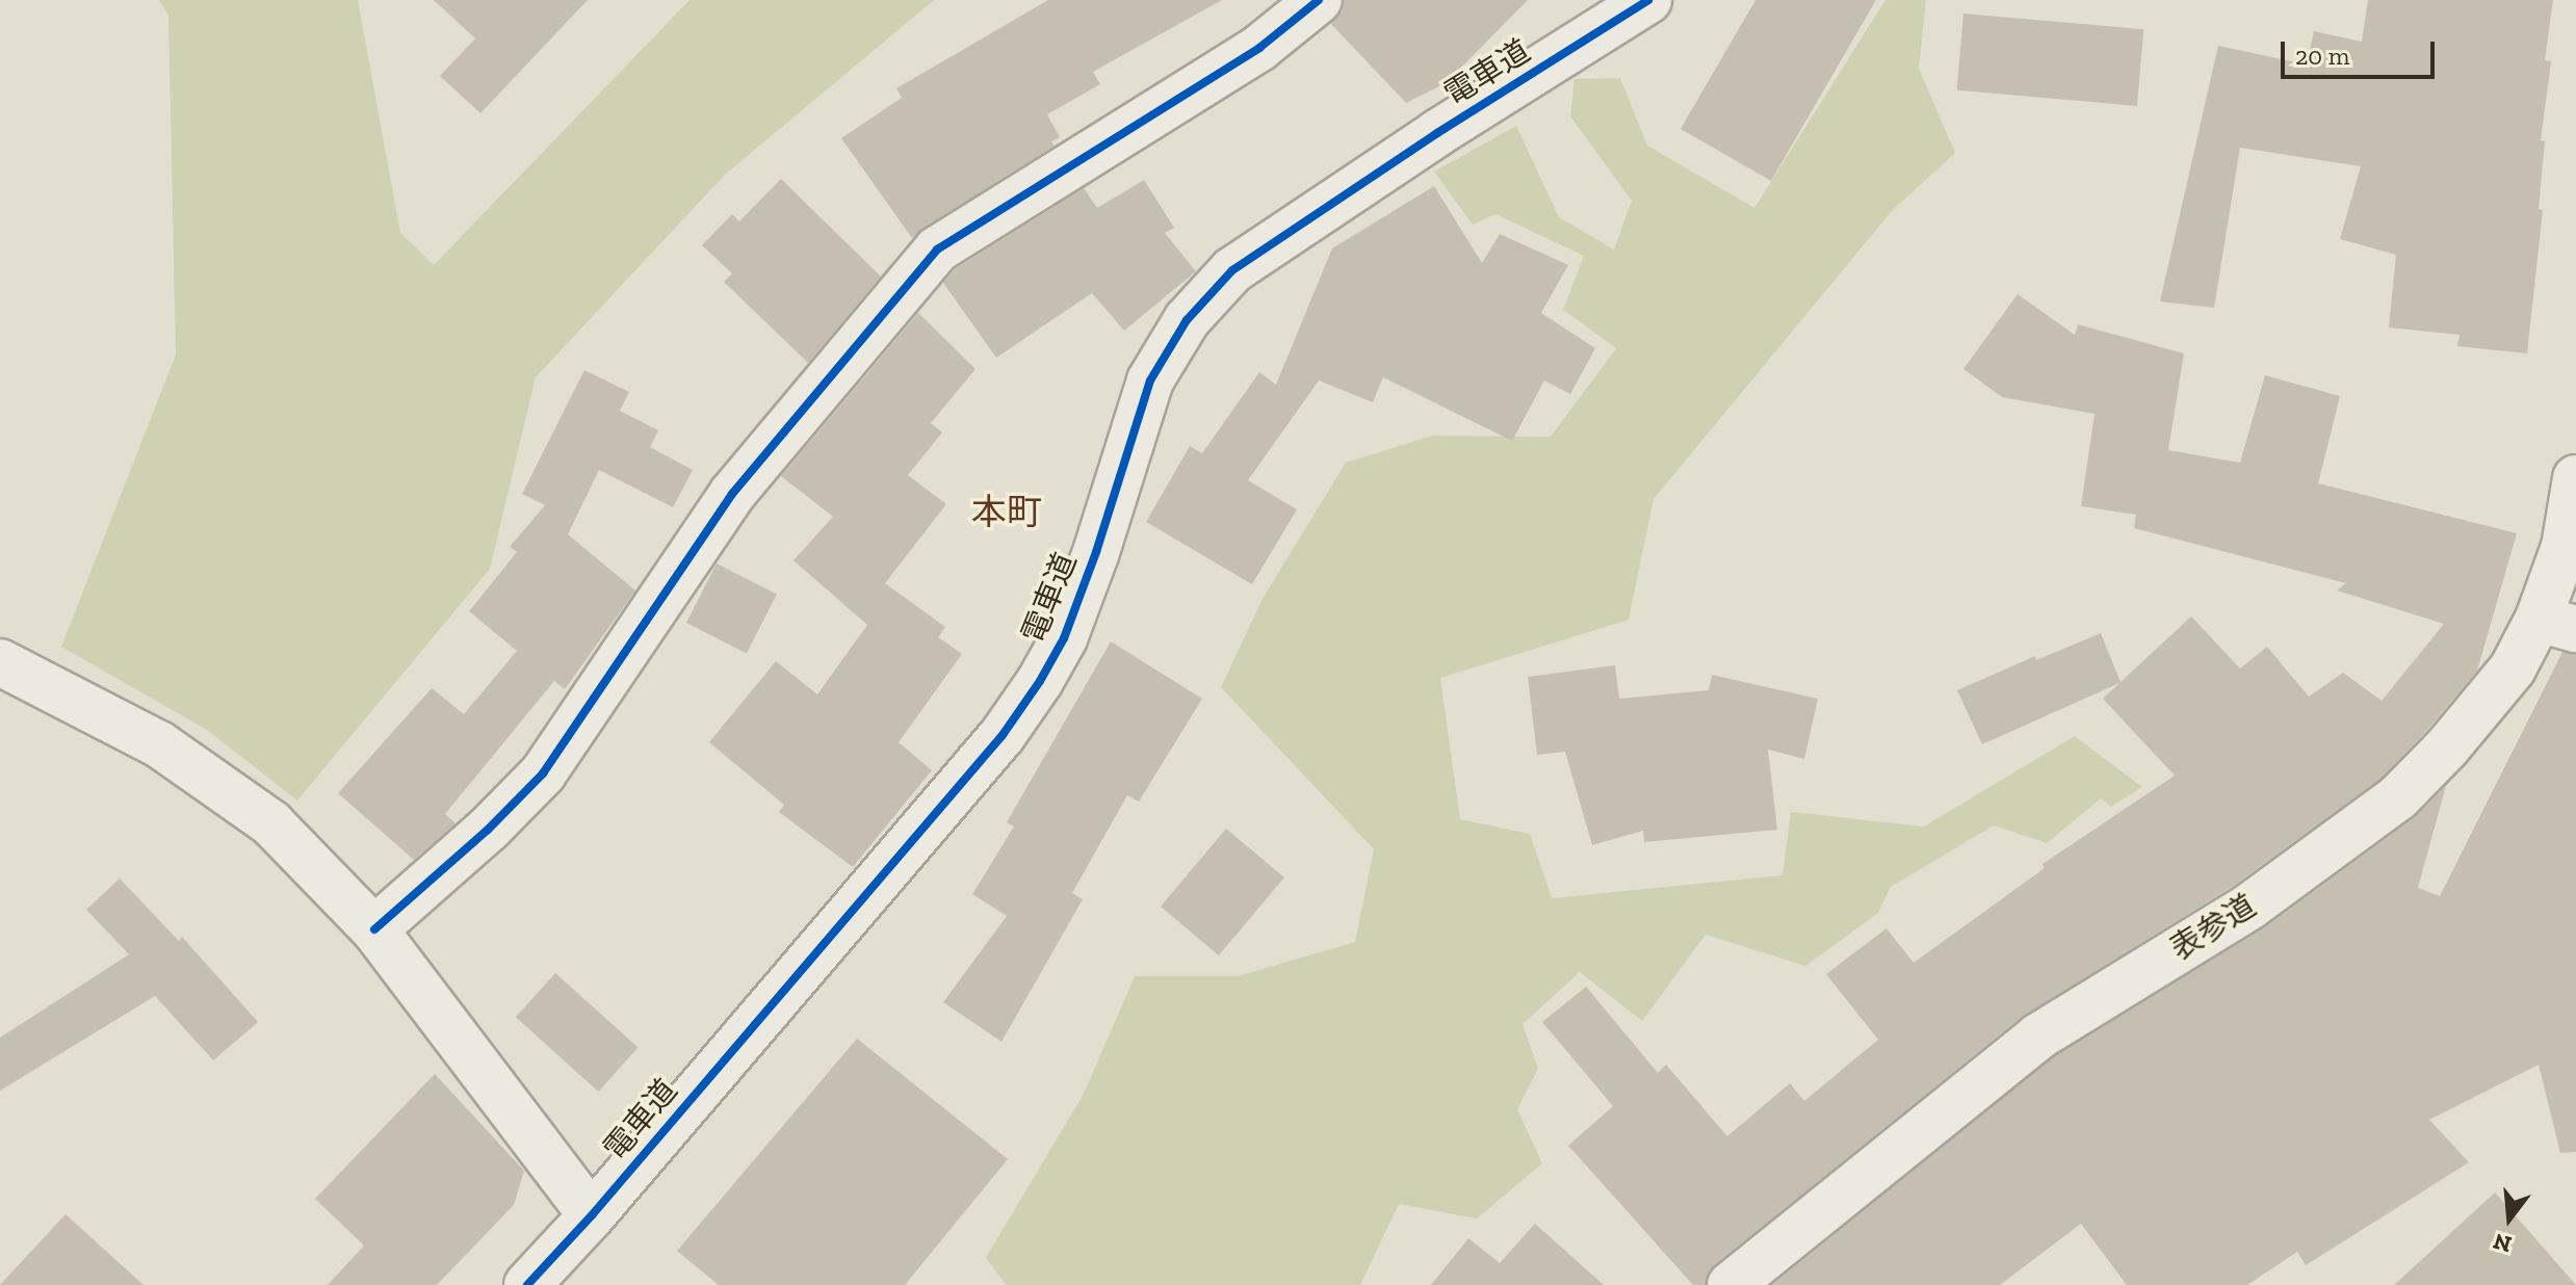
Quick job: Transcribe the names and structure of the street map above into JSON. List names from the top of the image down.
{
  "streets": {
    "street": ["電車道", "表参道"]
  },
  "districts": ["本町"],
  "scale_bar": "20 m",
  "north": "bottom"
}
